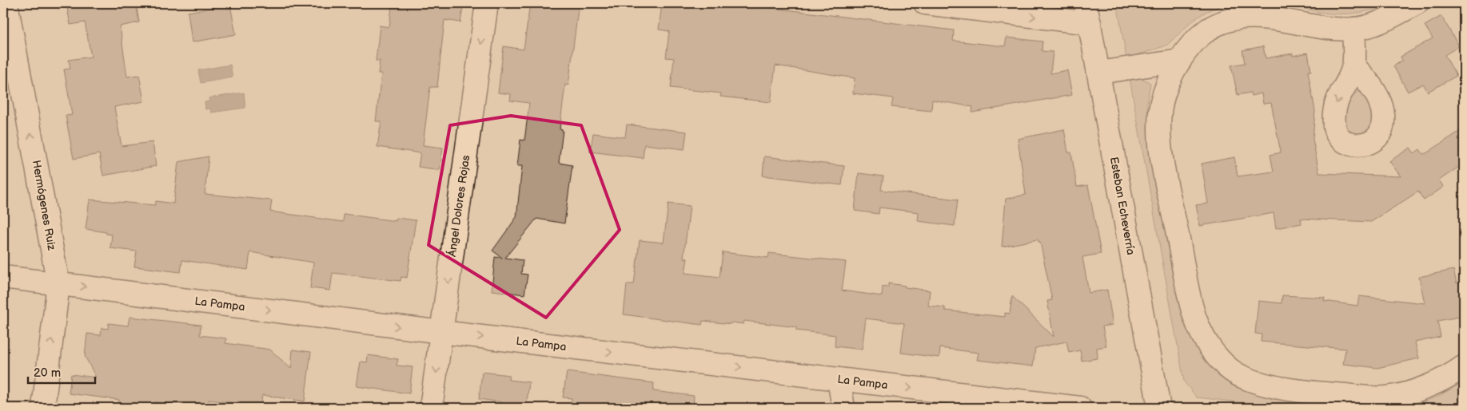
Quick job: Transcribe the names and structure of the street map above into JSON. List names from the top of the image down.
{
  "streets": {
    "street": [
      "Hermógenes Ruiz",
      "Ángel Dolores Rojas",
      "Esteban Echeverría",
      "La Pampa"
    ]
  },
  "crossings": [
    ["Hermógenes Ruiz", "La Pampa"],
    ["Ángel Dolores Rojas", "La Pampa"]
  ],
  "one_way": ["Hermógenes Ruiz", "Ángel Dolores Rojas", "La Pampa"],
  "scale_bar": "20 m"
}
